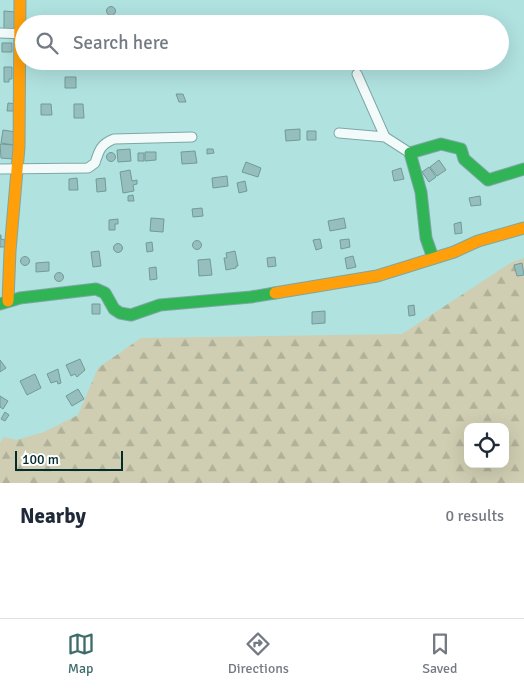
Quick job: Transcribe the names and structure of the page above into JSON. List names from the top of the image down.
{
  "scale_bar": "100 m",
  "page": {
    "search": "Search here",
    "scale": "100 m",
    "heading": ["Nearby", "0 results"],
    "nav": ["Map", "Directions", "Saved"]
  }
}
